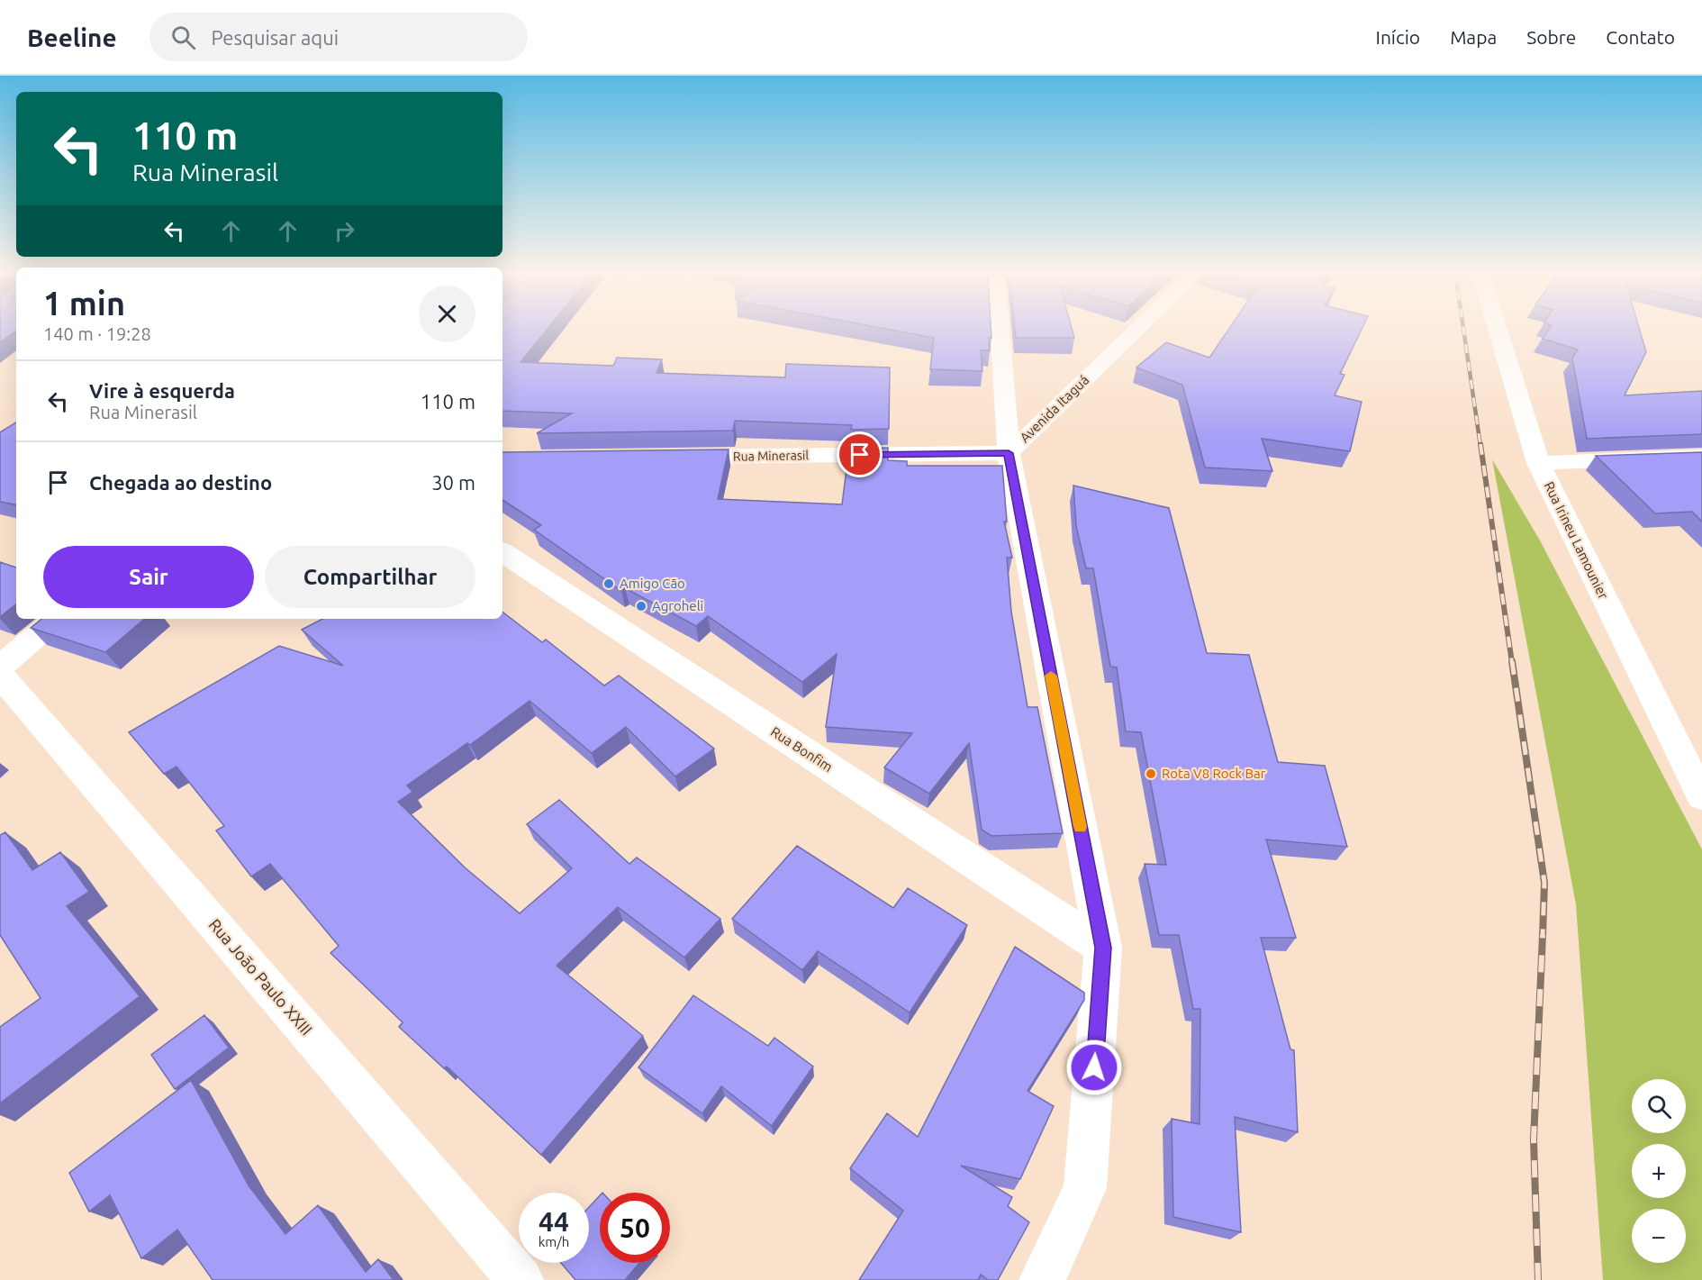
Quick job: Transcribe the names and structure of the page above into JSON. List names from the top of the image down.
{
  "streets": {
    "street": [
      "Avenida Itaguá",
      "Rua Minerasil",
      "Rua Irineu Lamounier",
      "Rua Bonfim",
      "Rua João Paulo XXIII"
    ]
  },
  "crossings": [
    ["Avenida Itaguá", "Rua Minerasil"],
    ["Avenida Itaguá", "Rua Bonfim"]
  ],
  "places": ["Amigo Cão", "Agroheli", "Rota V8 Rock Bar"],
  "page": {
    "header": "Beeline",
    "search": "Pesquisar aqui",
    "nav": [
      "Início",
      "Mapa",
      "Sobre",
      "Contato"
    ],
    "turn": ["110 m", "Rua Minerasil"],
    "heading": ["1 min", "140 m · 19:28"],
    "list": [
      {
        "name": "Vire à esquerda",
        "note": "Rua Minerasil",
        "value": "110 m"
      },
      {
        "name": "Chegada ao destino",
        "value": "30 m"
      }
    ],
    "buttons": ["Sair", "Compartilhar"],
    "map_buttons": ["+", "−"],
    "speed": "44 km/h",
    "limit": "50"
  }
}
